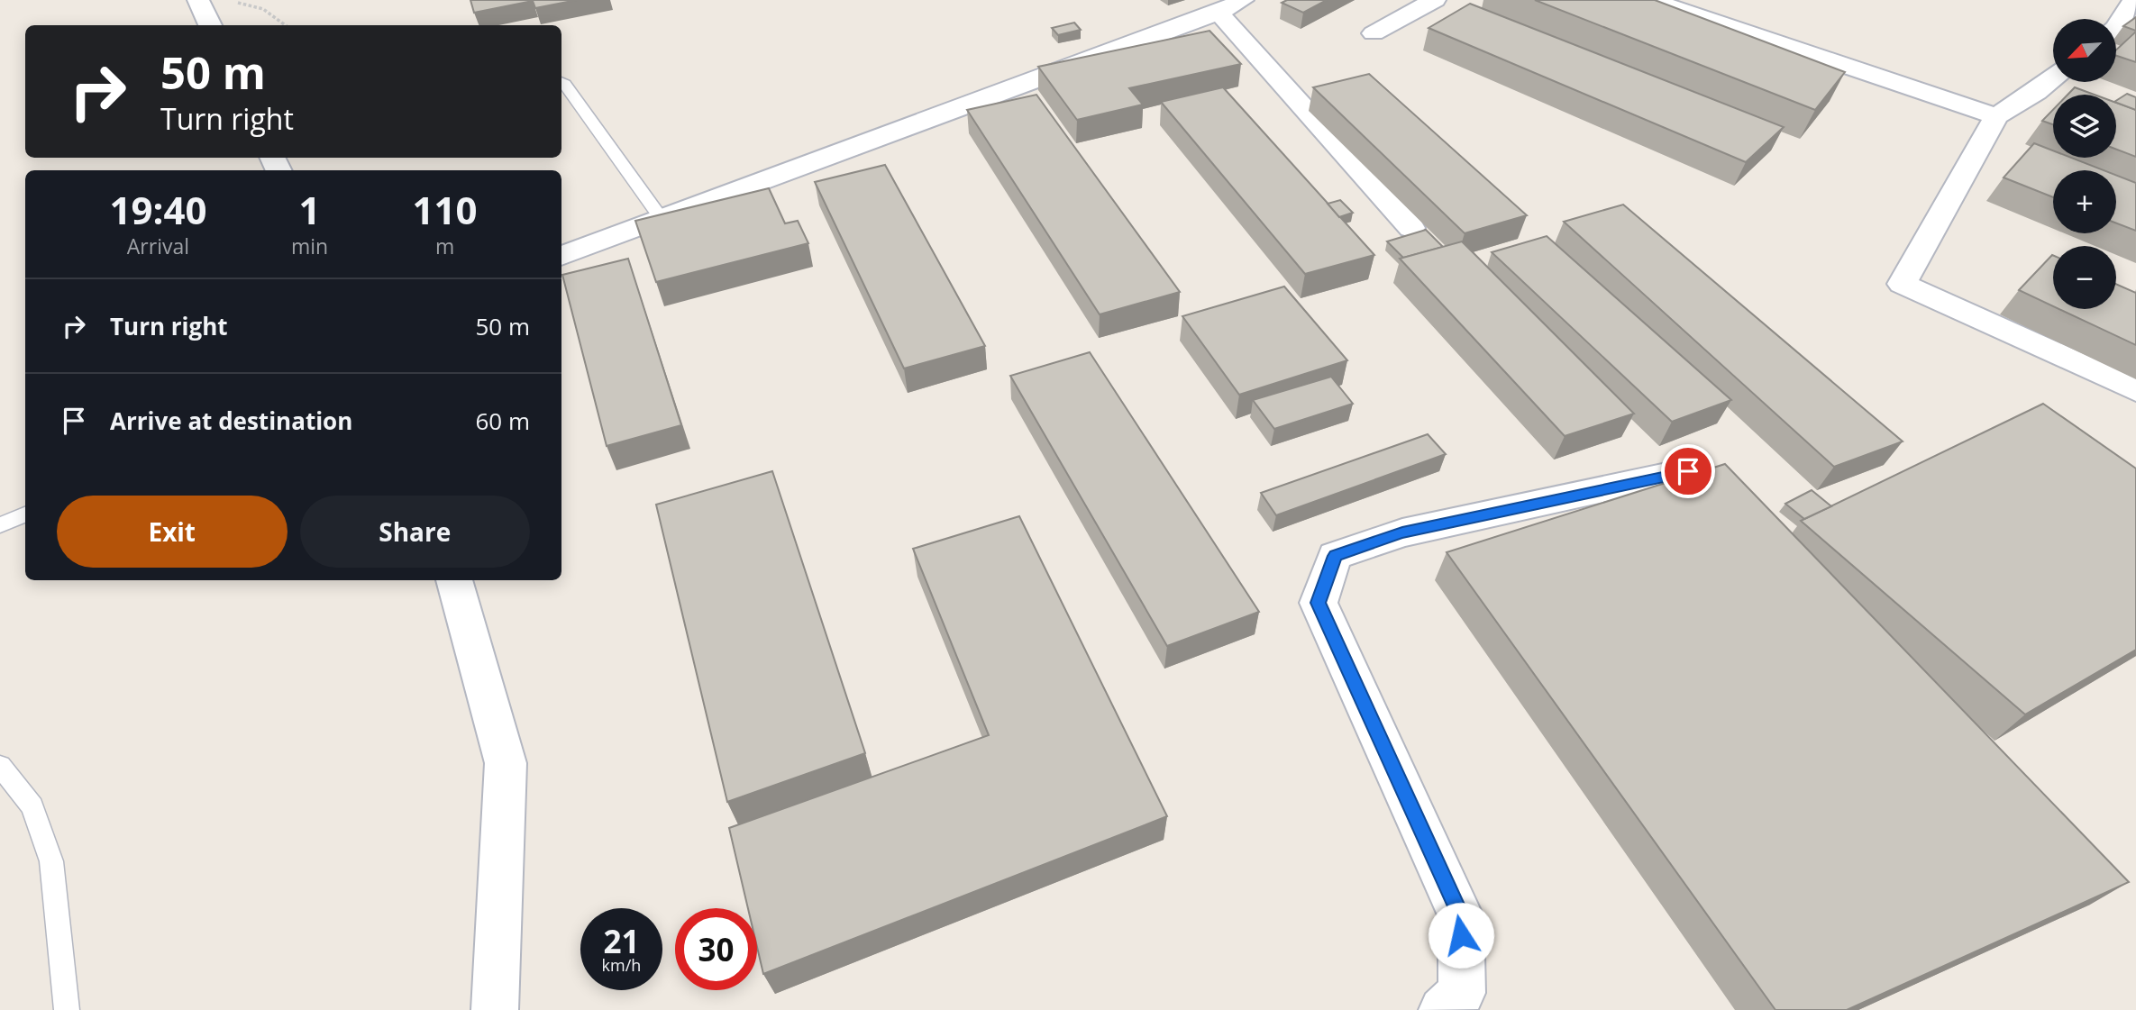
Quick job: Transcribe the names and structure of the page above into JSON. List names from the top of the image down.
{
  "north": "bottom left",
  "page": {
    "map_buttons": ["+", "−"],
    "turn": ["50 m", "Turn right"],
    "eta": [
      "19:40",
      "Arrival",
      "1",
      "min",
      "110",
      "m"
    ],
    "list": [
      {
        "name": "Turn right",
        "value": "50 m"
      },
      {
        "name": "Arrive at destination",
        "value": "60 m"
      }
    ],
    "buttons": ["Exit", "Share"],
    "speed": "21 km/h",
    "limit": "30"
  }
}
